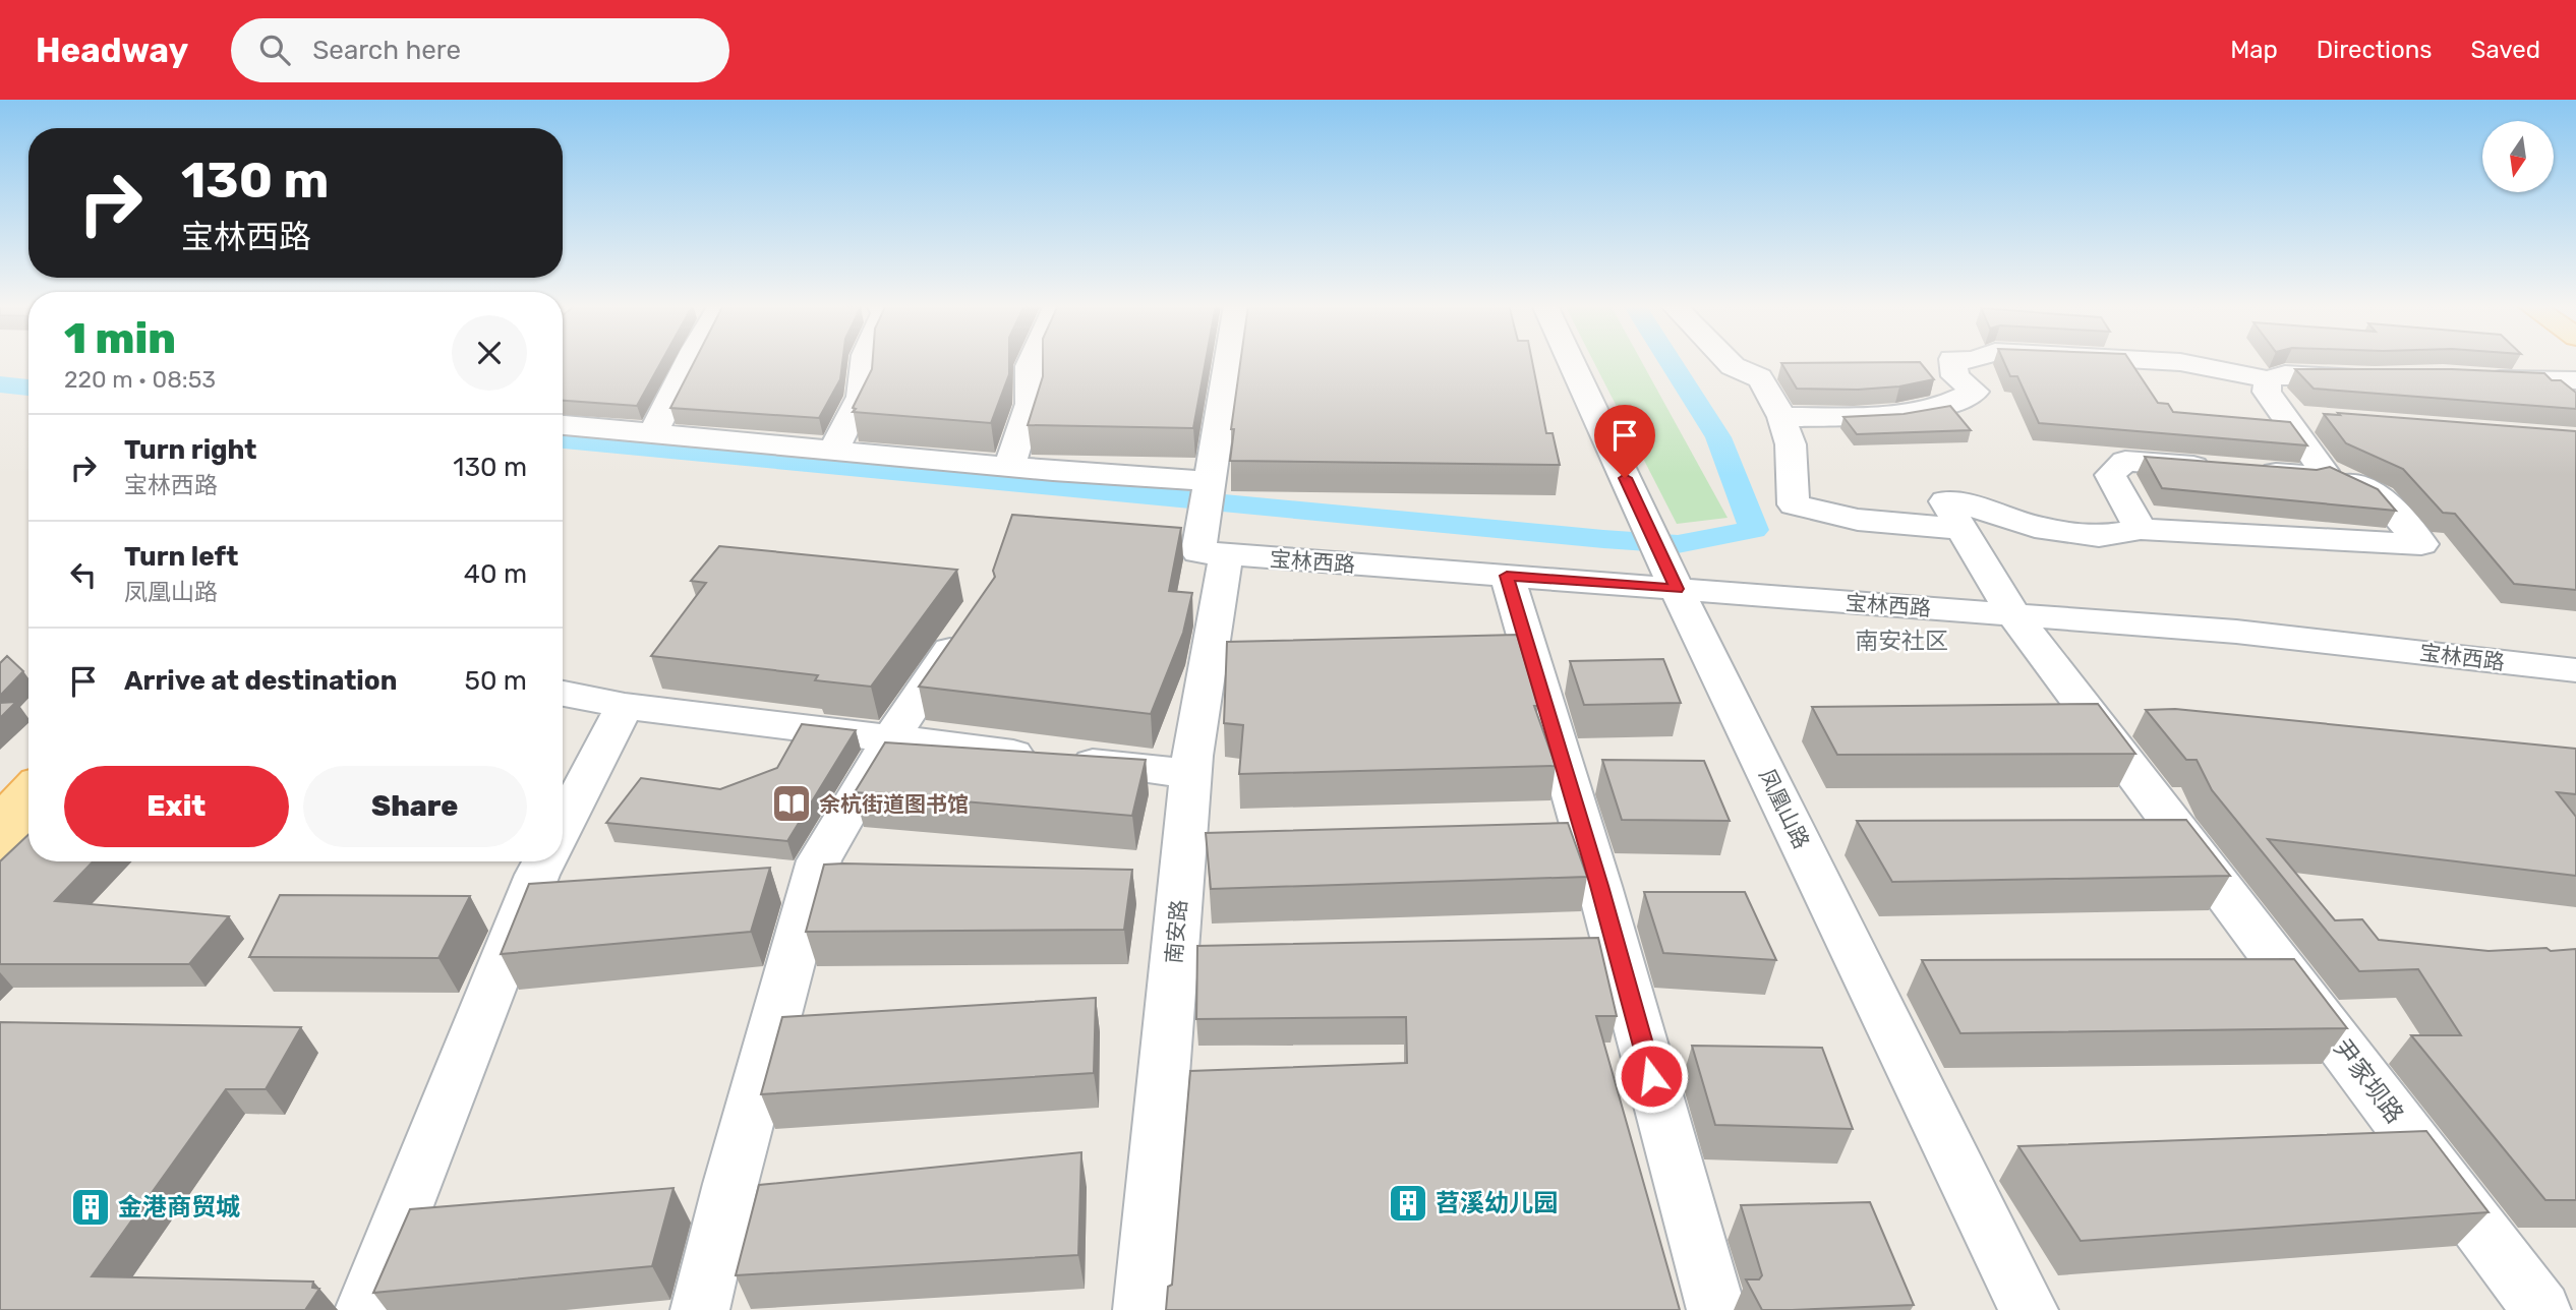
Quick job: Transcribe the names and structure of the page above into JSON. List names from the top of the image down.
{
  "streets": {
    "street": [
      "宝林西路",
      "凤凰山路",
      "南安路",
      "尹家坝路"
    ]
  },
  "crossings": [
    ["宝林西路", "凤凰山路"],
    ["宝林西路", "南安路"],
    ["宝林西路", "尹家坝路"]
  ],
  "districts": ["南安社区"],
  "places": {
    "library": ["余杭街道图书馆"],
    "building": ["苕溪幼儿园", "金港商贸城"]
  },
  "north": "bottom",
  "page": {
    "header": "Headway",
    "search": "Search here",
    "nav": ["Map", "Directions", "Saved"],
    "turn": ["130 m", "宝林西路"],
    "heading": ["1 min", "220 m · 08:53"],
    "list": [
      {
        "name": "Turn right",
        "note": "宝林西路",
        "value": "130 m"
      },
      {
        "name": "Turn left",
        "note": "凤凰山路",
        "value": "40 m"
      },
      {
        "name": "Arrive at destination",
        "value": "50 m"
      }
    ],
    "buttons": ["Exit", "Share"]
  }
}
